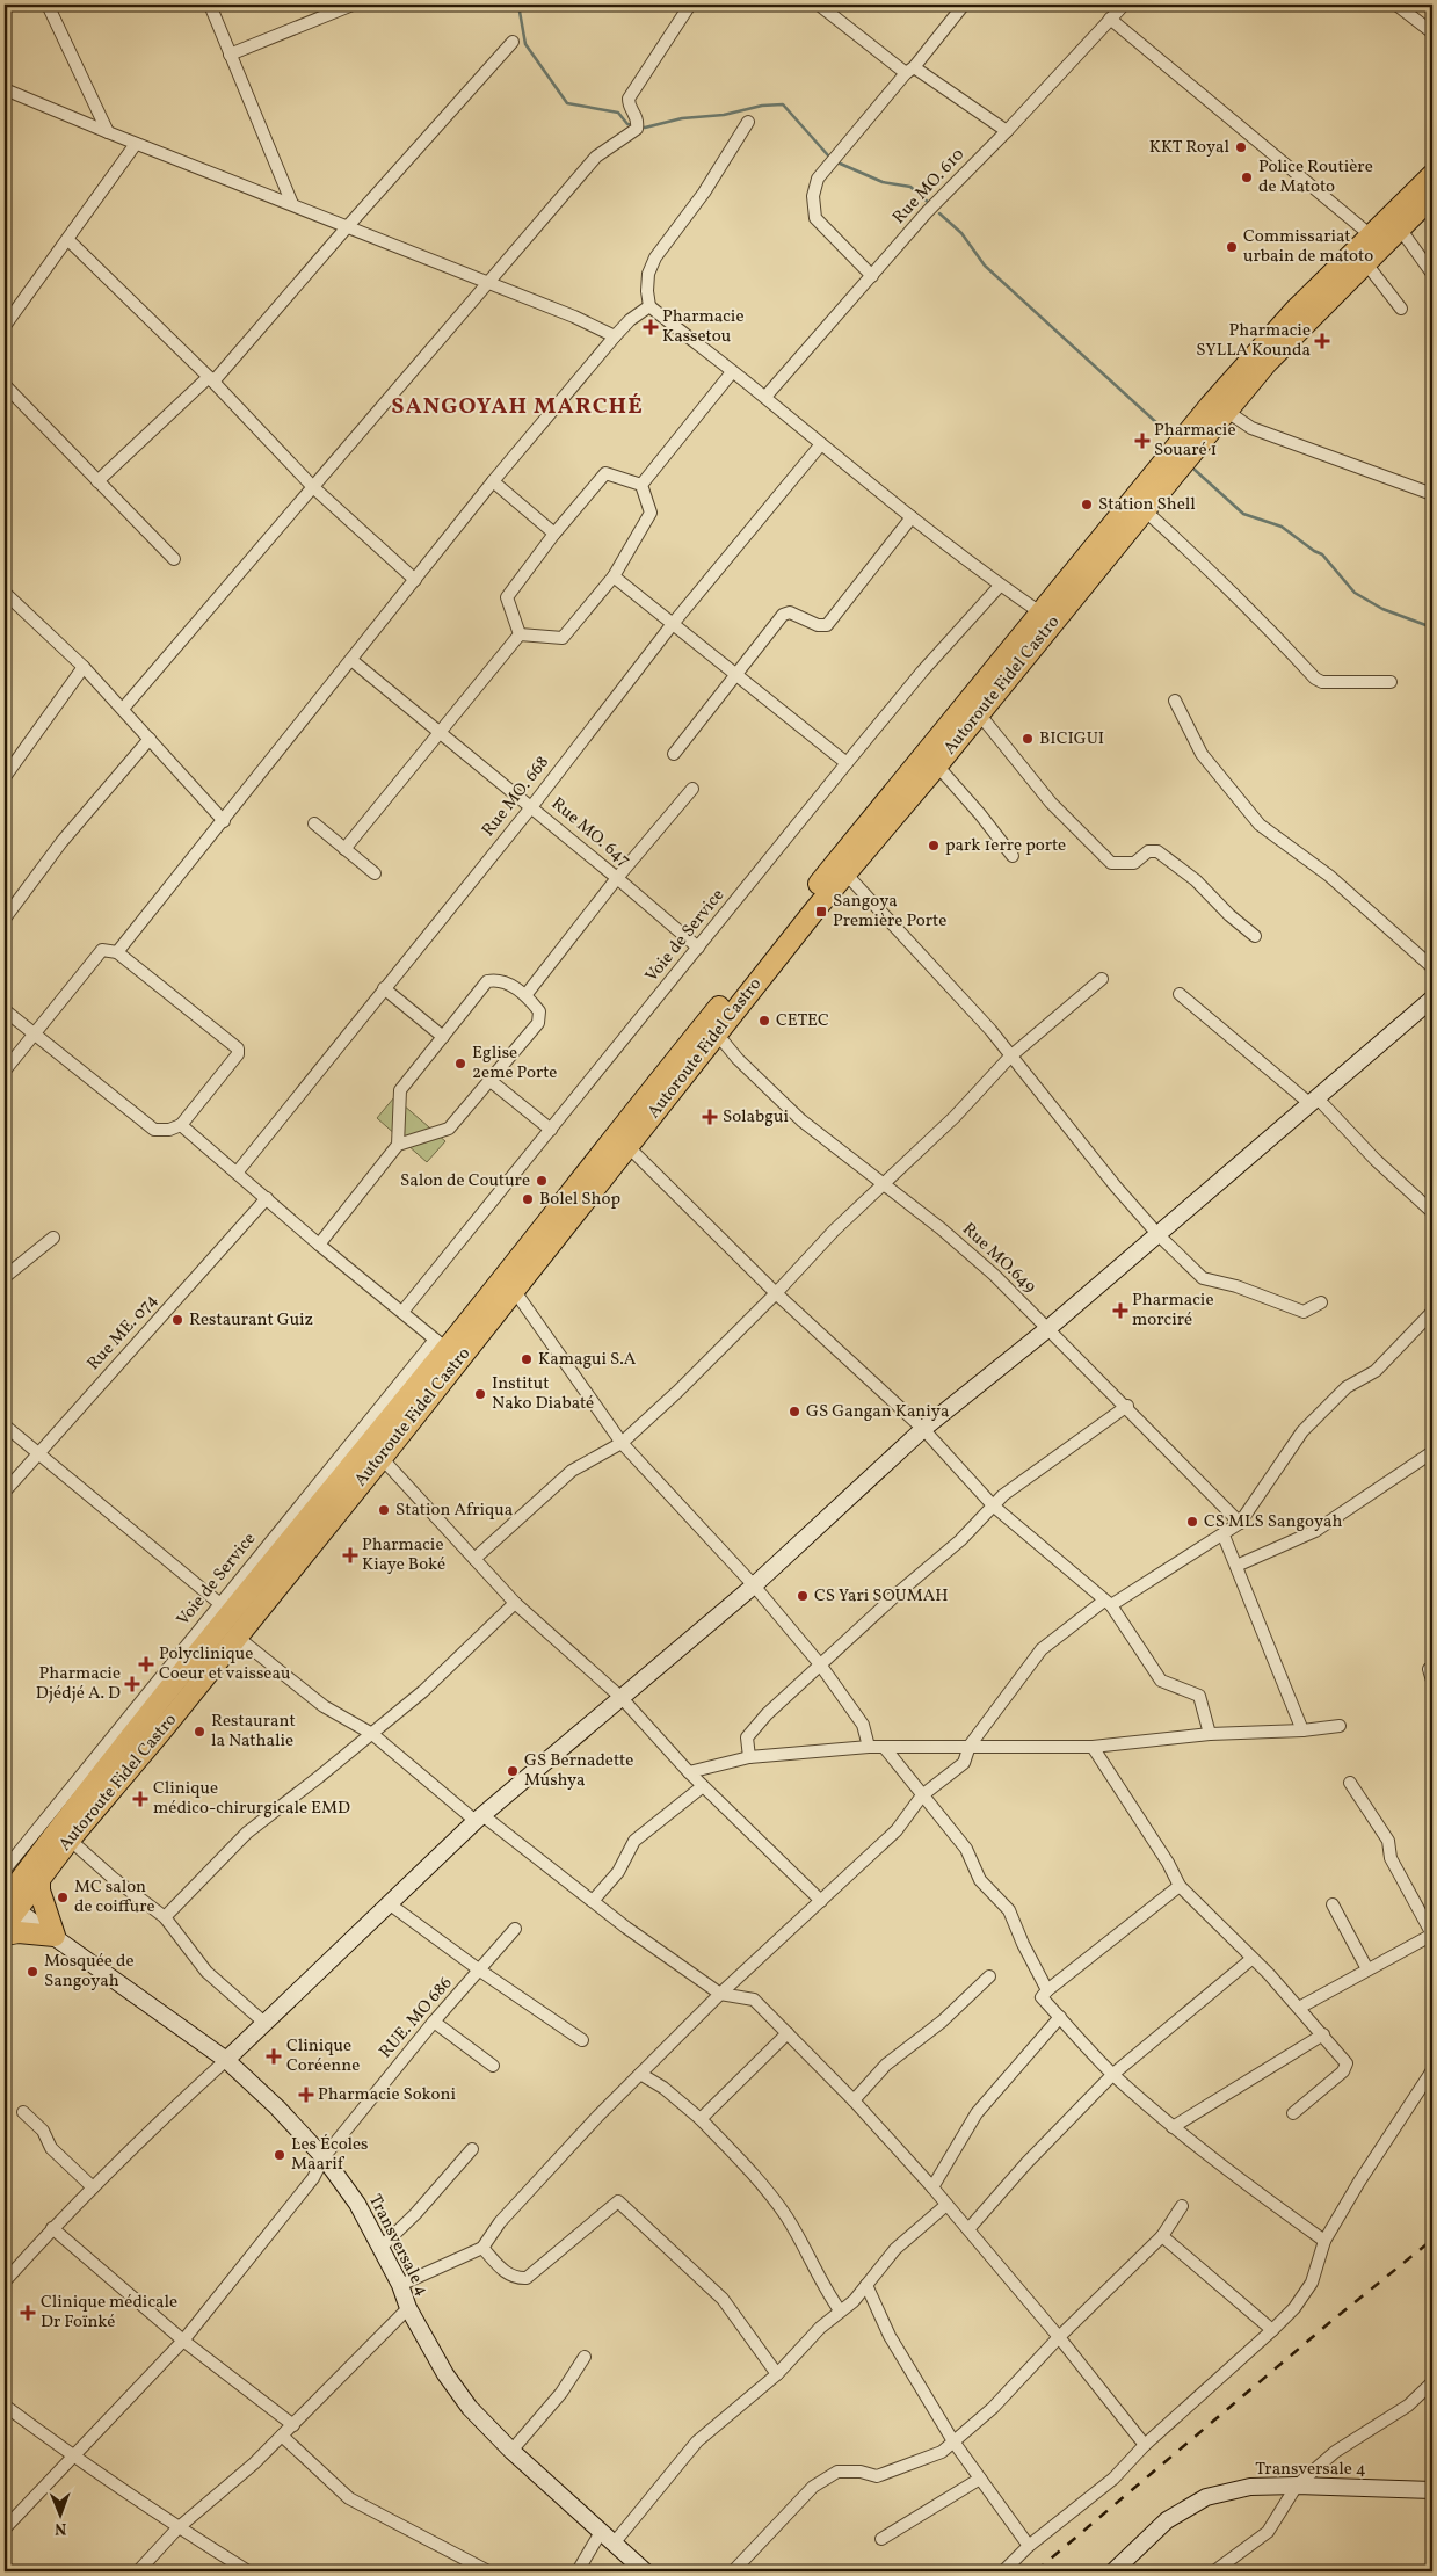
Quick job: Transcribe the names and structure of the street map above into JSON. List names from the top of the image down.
{
  "streets": {
    "highway": ["Autoroute Fidel Castro"],
    "street": [
      "Rue MO. 610",
      "Rue MO. 668",
      "Rue MO. 647",
      "Voie de Service",
      "Rue MO.649",
      "Rue ME. 074",
      "RUE. MO 686",
      "Transversale 4"
    ]
  },
  "crossings": [
    ["Autoroute Fidel Castro", "Voie de Service"],
    ["Autoroute Fidel Castro", "Rue MO.649"],
    ["Autoroute Fidel Castro", "Transversale 4"],
    ["Rue MO. 668", "Rue MO. 647"],
    ["Rue MO. 647", "Voie de Service"],
    ["RUE. MO 686", "Transversale 4"]
  ],
  "districts": ["SANGOYAH MARCHÉ"],
  "places": {
    "other": [
      "KKT Royal",
      "Police Routière de Matoto",
      "Commissariat urbain de matoto",
      "Station Shell",
      "BICIGUI",
      "park 1erre porte",
      "CETEC",
      "Eglise 2eme Porte",
      "Salon de Couture",
      "Bolel Shop",
      "Restaurant Guiz",
      "Kamagui S.A",
      "Institut Nako Diabaté",
      "GS Gangan Kaniya",
      "Station Afriqua",
      "CS MLS Sangoyah",
      "CS Yari SOUMAH",
      "Restaurant la Nathalie",
      "GS Bernadette Mushya",
      "MC salon de coiffure",
      "Mosquée de Sangoyah",
      "Les Écoles Maarif"
    ],
    "health": [
      "Pharmacie Kassetou",
      "Pharmacie SYLLA Kounda",
      "Pharmacie Souaré 1",
      "Solabgui",
      "Pharmacie morciré",
      "Pharmacie Kiaye Boké",
      "Polyclinique Coeur et vaisseau",
      "Pharmacie Djédjé A. D",
      "Clinique médico-chirurgicale EMD",
      "Clinique Coréenne",
      "Pharmacie Sokoni",
      "Clinique médicale Dr Foïnké"
    ],
    "transit": ["Sangoya Première Porte"]
  },
  "north": "bottom"
}
